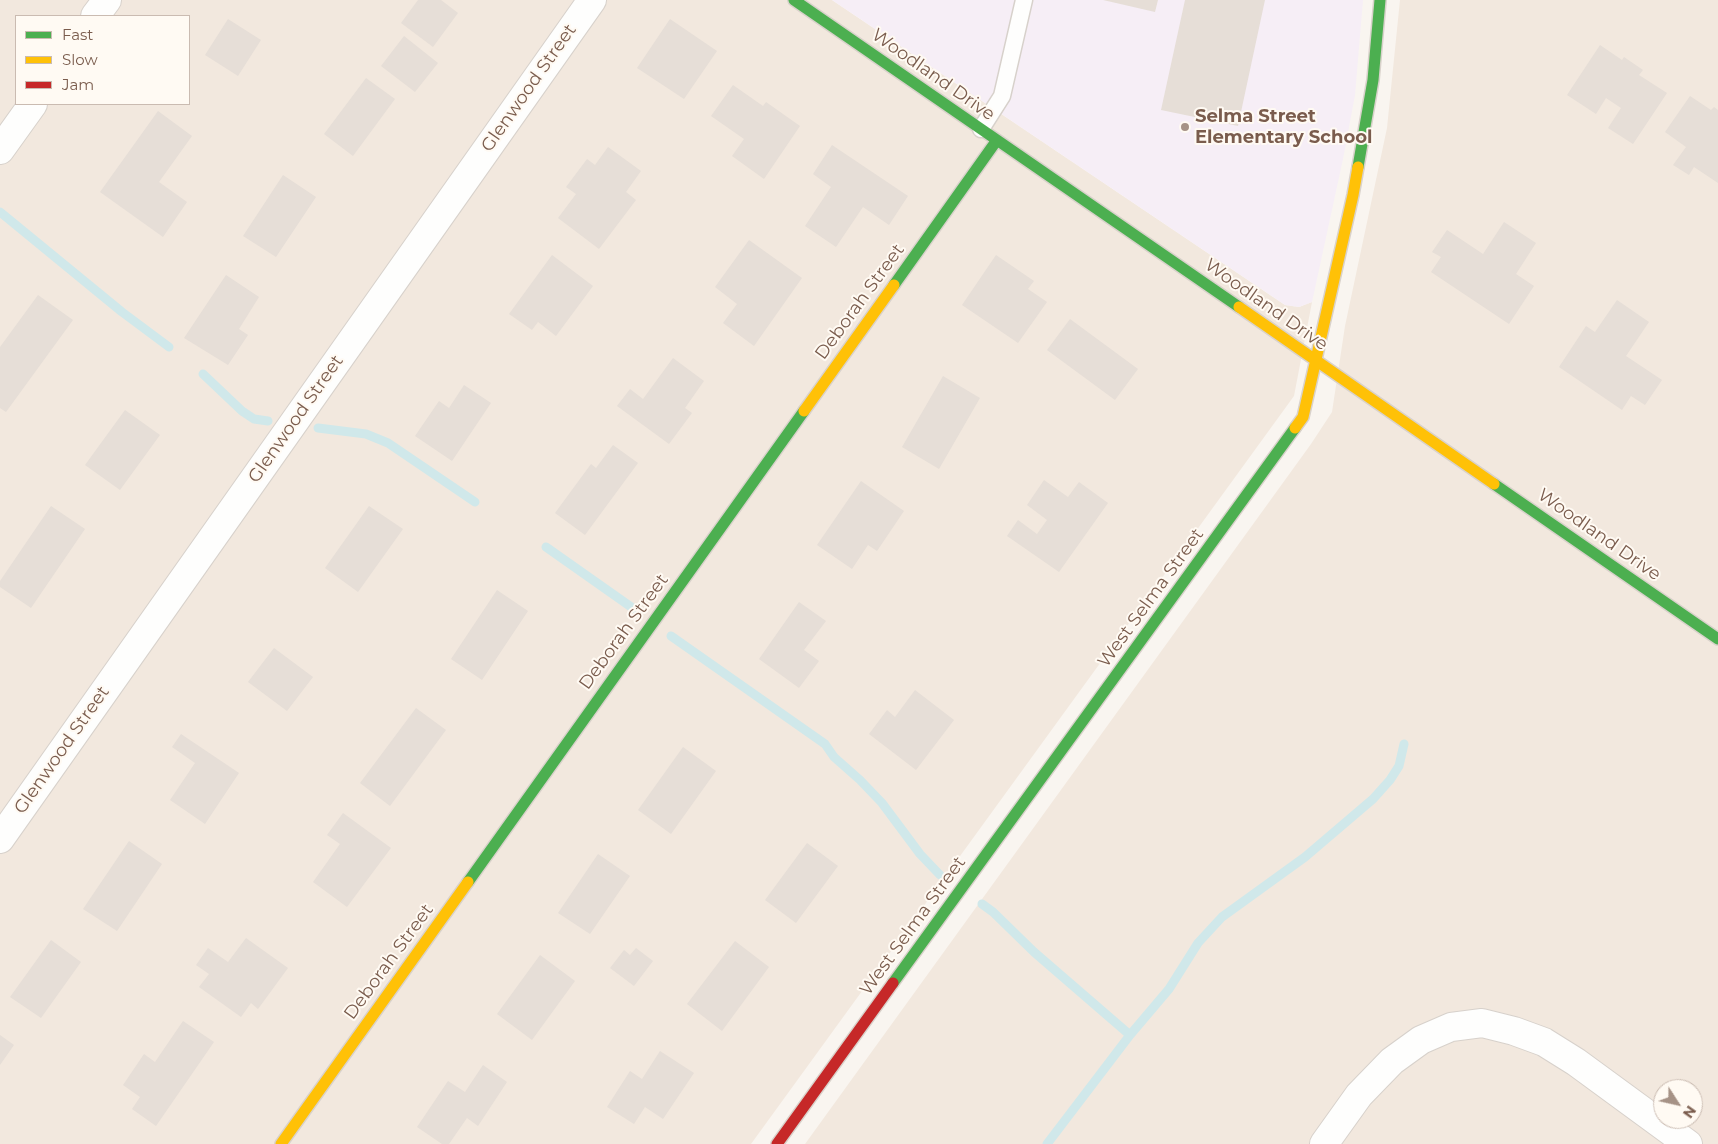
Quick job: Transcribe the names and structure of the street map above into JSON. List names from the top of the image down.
{
  "streets": {
    "street": [
      "Woodland Drive",
      "Glenwood Street",
      "Deborah Street",
      "West Selma Street"
    ]
  },
  "crossings": [
    ["Woodland Drive", "Deborah Street"],
    ["Woodland Drive", "West Selma Street"]
  ],
  "places": ["Selma Street Elementary School"],
  "legend": ["Fast", "Slow", "Jam"],
  "north": "bottom right"
}
